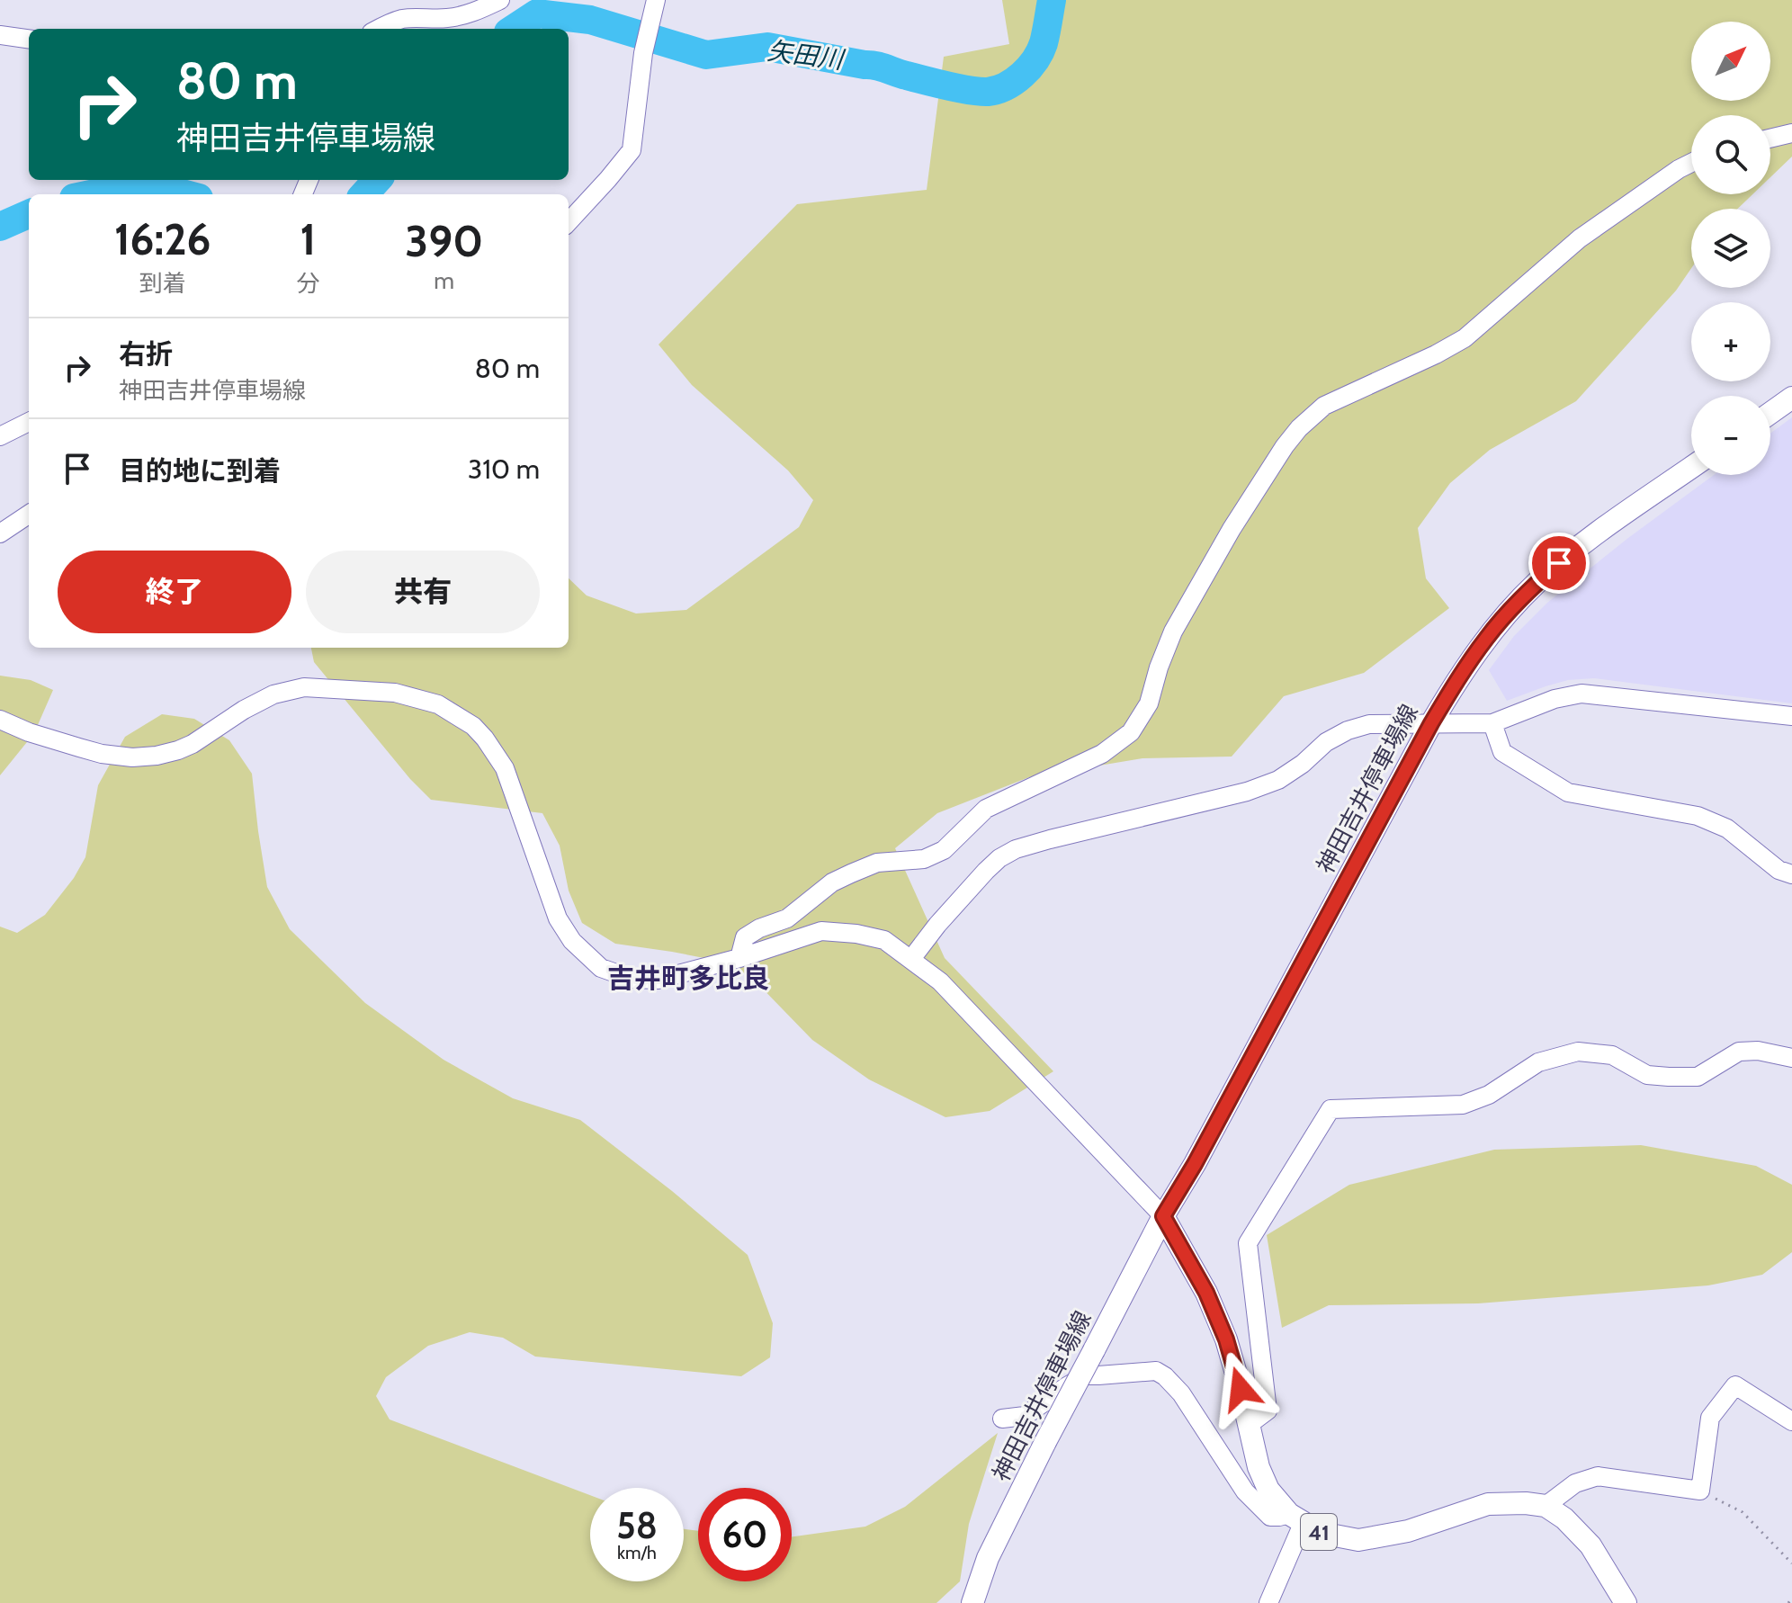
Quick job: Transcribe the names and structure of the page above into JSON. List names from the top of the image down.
{
  "streets": {
    "main road": ["神田吉井停車場線", "41"]
  },
  "crossings": [
    ["神田吉井停車場線", "41"]
  ],
  "districts": ["吉井町多比良"],
  "water": ["矢田川"],
  "north": "top right",
  "page": {
    "map_buttons": ["+", "−"],
    "turn": ["80 m", "神田吉井停車場線"],
    "eta": [
      "16:26",
      "到着",
      "1",
      "分",
      "390",
      "m"
    ],
    "list": [
      {
        "name": "右折",
        "note": "神田吉井停車場線",
        "value": "80 m"
      },
      {
        "name": "目的地に到着",
        "value": "310 m"
      }
    ],
    "buttons": ["終了", "共有"],
    "speed": "58 km/h",
    "limit": "60"
  }
}
